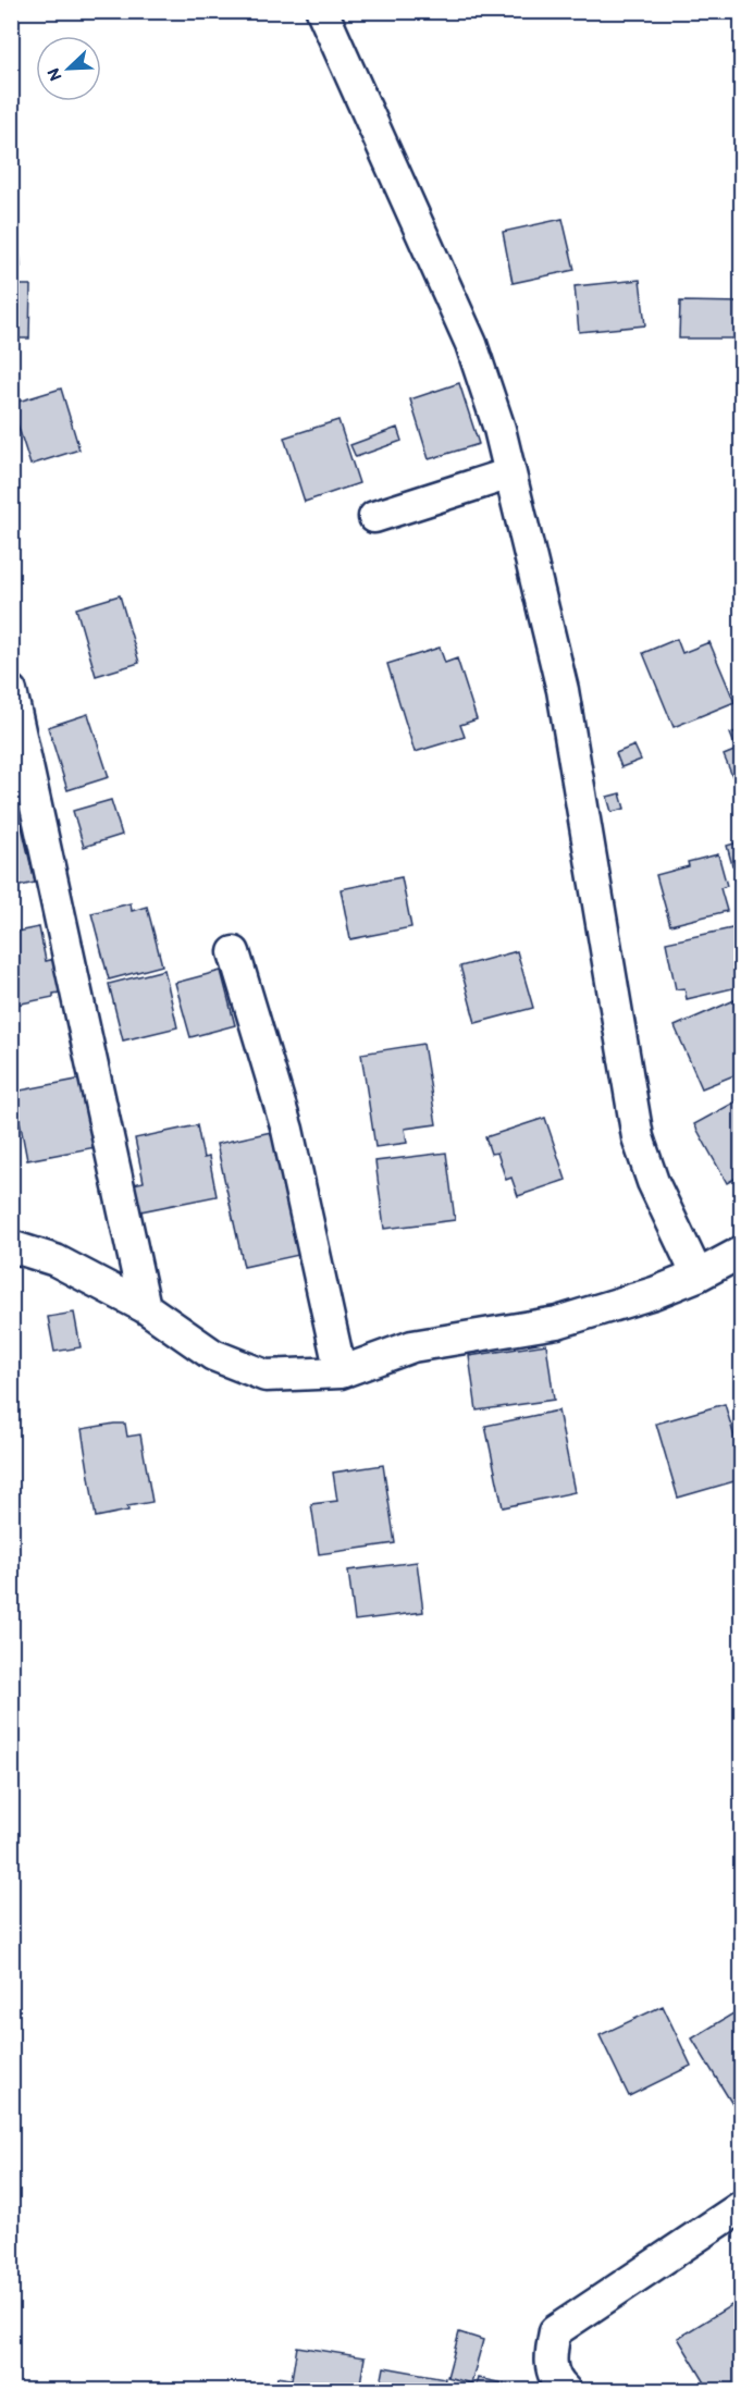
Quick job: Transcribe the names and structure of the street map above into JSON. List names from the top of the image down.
{
  "north": "bottom left"
}
